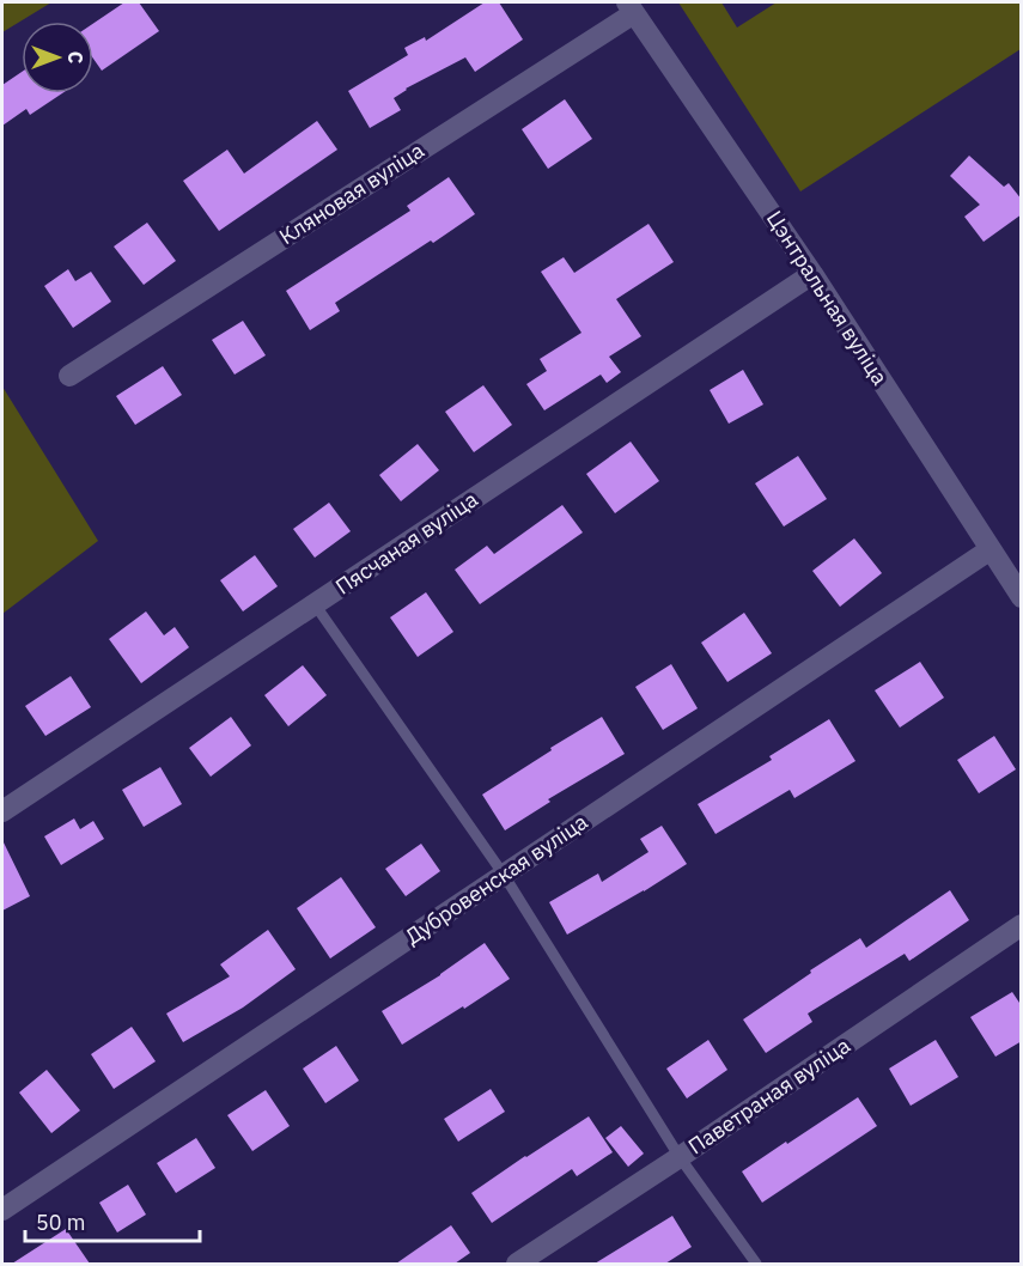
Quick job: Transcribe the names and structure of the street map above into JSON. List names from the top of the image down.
{
  "streets": {
    "street": [
      "Кляновая вуліца",
      "Цэнтральная вуліца",
      "Пясчаная вуліца",
      "Дубровенская вуліца",
      "Паветраная вуліца"
    ]
  },
  "crossings": [
    ["Кляновая вуліца", "Цэнтральная вуліца"],
    ["Цэнтральная вуліца", "Пясчаная вуліца"],
    ["Цэнтральная вуліца", "Дубровенская вуліца"]
  ],
  "scale_bar": "50 m",
  "north": "right"
}
